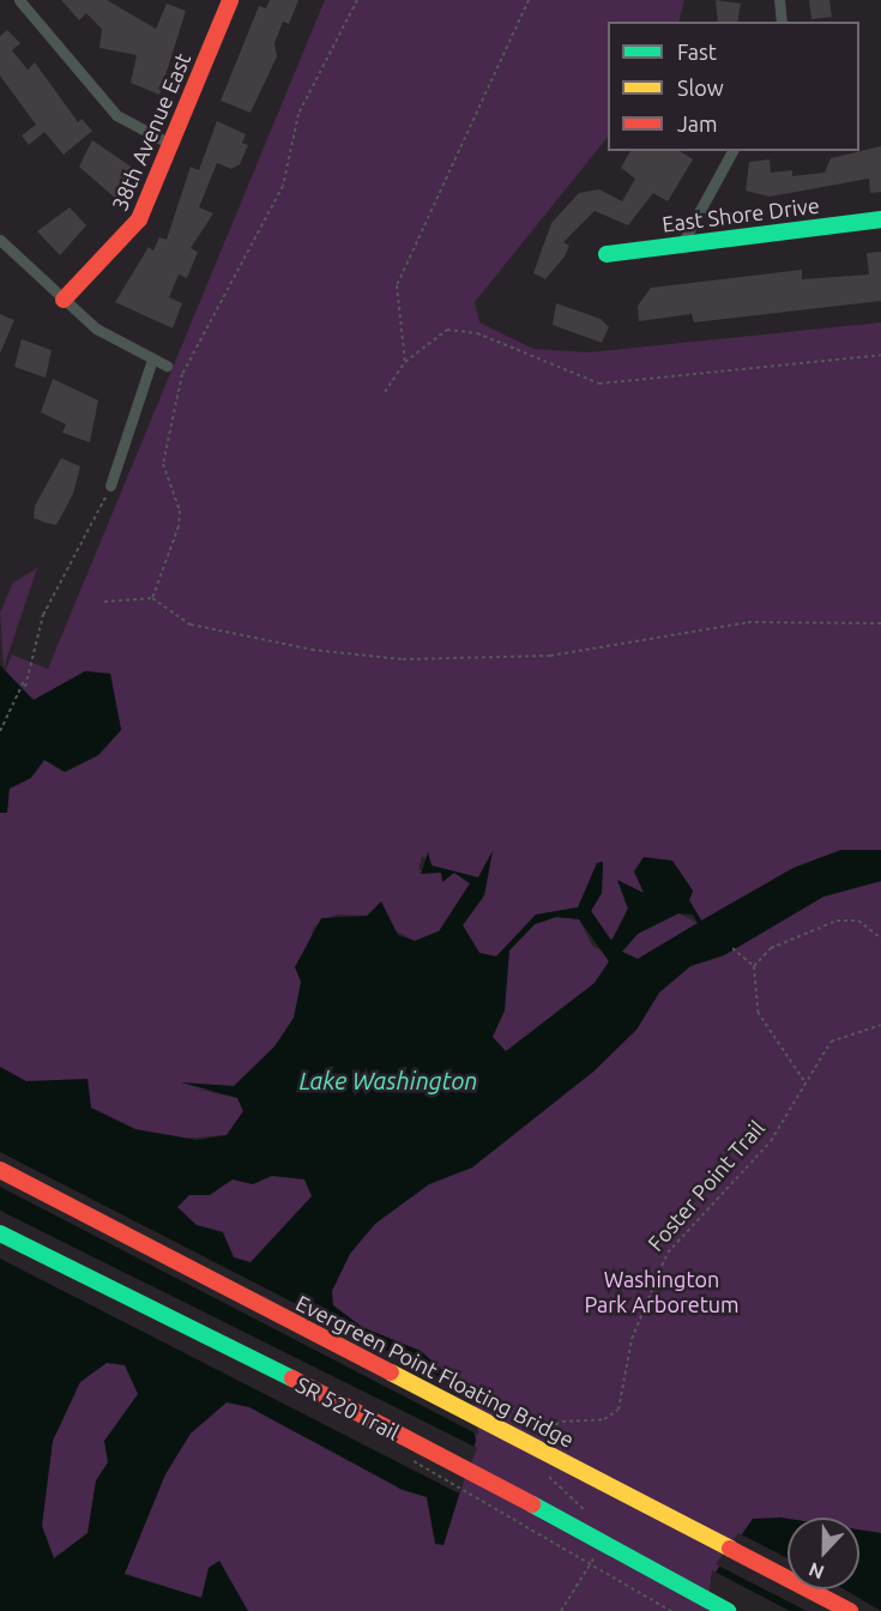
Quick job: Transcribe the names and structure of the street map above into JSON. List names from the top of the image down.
{
  "streets": {
    "main road": ["38th Avenue East", "East Shore Drive", "Evergreen Point Floating Bridge"],
    "path": ["Foster Point Trail", "SR 520 Trail"]
  },
  "water": ["Lake Washington"],
  "parks": ["Washington Park Arboretum"],
  "legend": ["Fast", "Slow", "Jam"],
  "north": "bottom"
}
